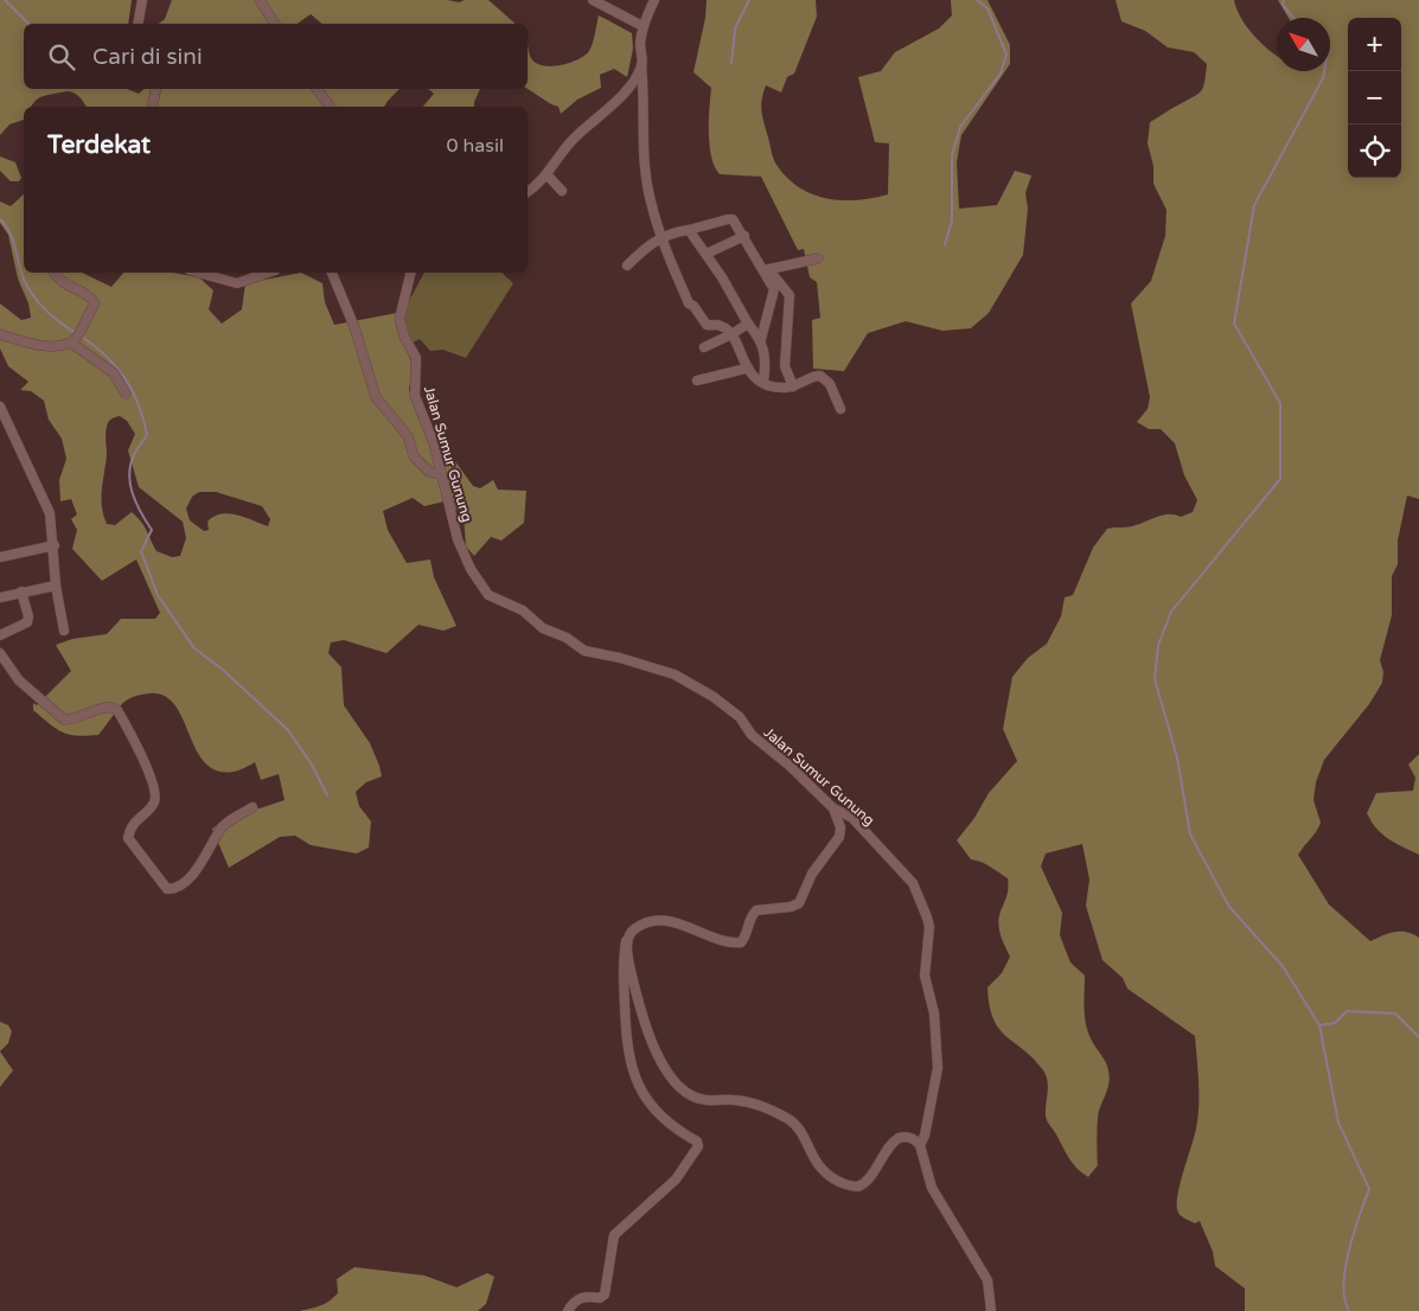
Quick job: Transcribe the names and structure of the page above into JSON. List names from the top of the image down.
{
  "streets": {
    "street": ["Jalan Sumur Gunung"]
  },
  "north": "top left",
  "page": {
    "map_buttons": ["+", "−"],
    "search": "Cari di sini",
    "heading": ["Terdekat", "0 hasil"]
  }
}
